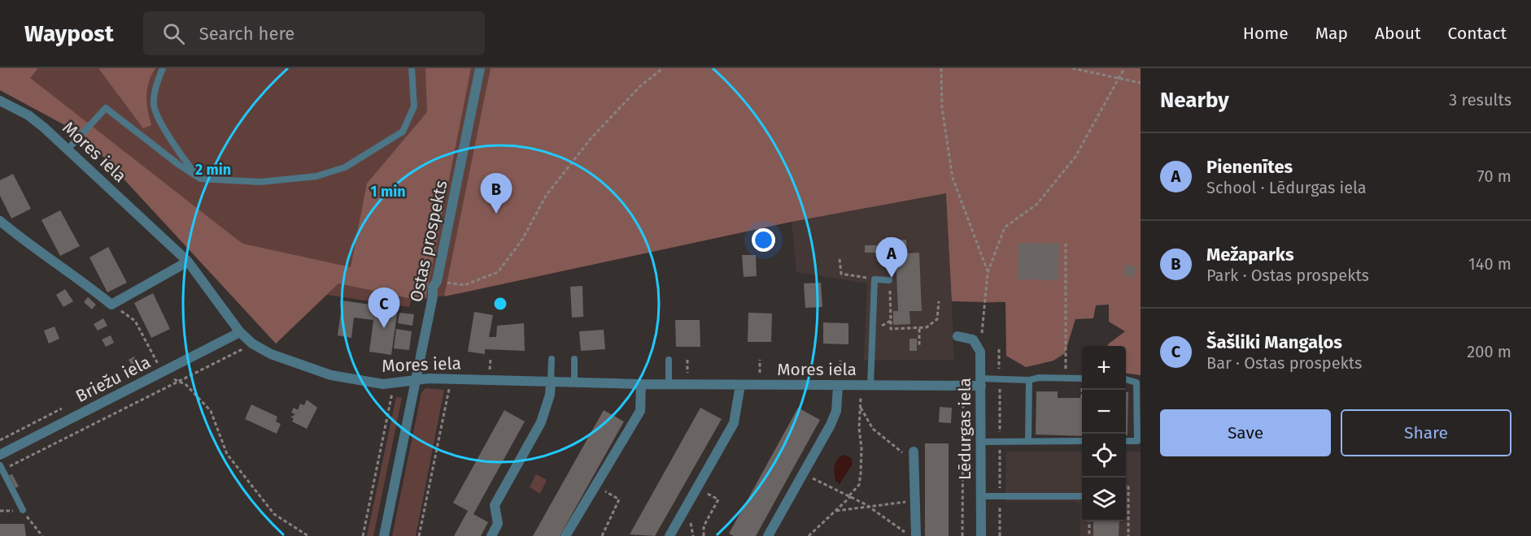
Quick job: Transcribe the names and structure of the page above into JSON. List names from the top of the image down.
{
  "streets": {
    "street": [
      "Mores iela",
      "Ostas prospekts",
      "Briežu iela",
      "Lēdurgas iela"
    ]
  },
  "crossings": [
    ["Mores iela", "Ostas prospekts"],
    ["Mores iela", "Briežu iela"],
    ["Mores iela", "Lēdurgas iela"]
  ],
  "page": {
    "header": "Waypost",
    "search": "Search here",
    "nav": [
      "Home",
      "Map",
      "About",
      "Contact"
    ],
    "heading": ["Nearby", "3 results"],
    "list": [
      {
        "mark": "A",
        "name": "Pienenītes",
        "note": "School · Lēdurgas iela",
        "value": "70 m"
      },
      {
        "mark": "B",
        "name": "Mežaparks",
        "note": "Park · Ostas prospekts",
        "value": "140 m"
      },
      {
        "mark": "C",
        "name": "Šašliki Mangaļos",
        "note": "Bar · Ostas prospekts",
        "value": "200 m"
      }
    ],
    "pins": ["B", "A", "C"],
    "map_buttons": ["+", "−"],
    "buttons": ["Save", "Share"]
  },
  "rings": ["2 min", "1 min"]
}
